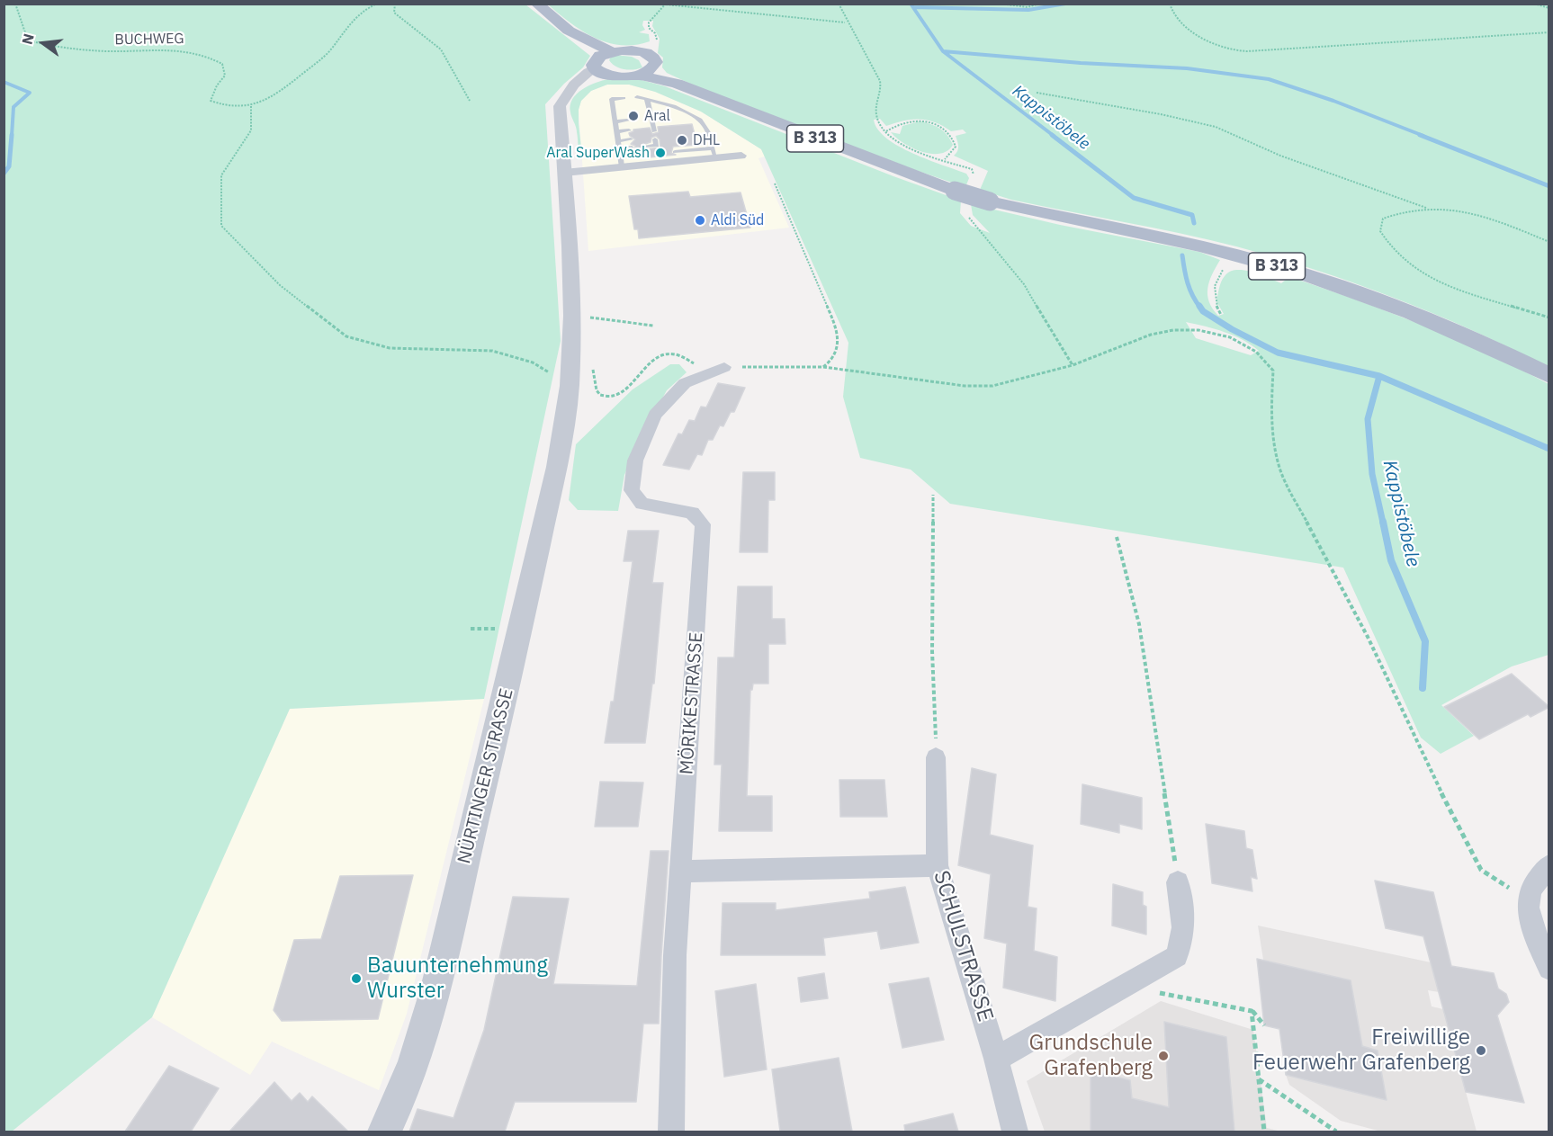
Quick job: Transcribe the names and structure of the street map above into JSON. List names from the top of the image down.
{
  "streets": {
    "main road": ["B 313"],
    "street": ["MÖRIKESTRASSE", "NÜRTINGER STRASSE", "SCHULSTRASSE"],
    "path": ["BUCHWEG"]
  },
  "water": ["Kappistöbele"],
  "places": [
    "Aral",
    "DHL",
    "Aral SuperWash",
    "Aldi Süd",
    "Bauunternehmung Wurster",
    "Freiwillige Feuerwehr Grafenberg",
    "Grundschule Grafenberg"
  ],
  "north": "left"
}
